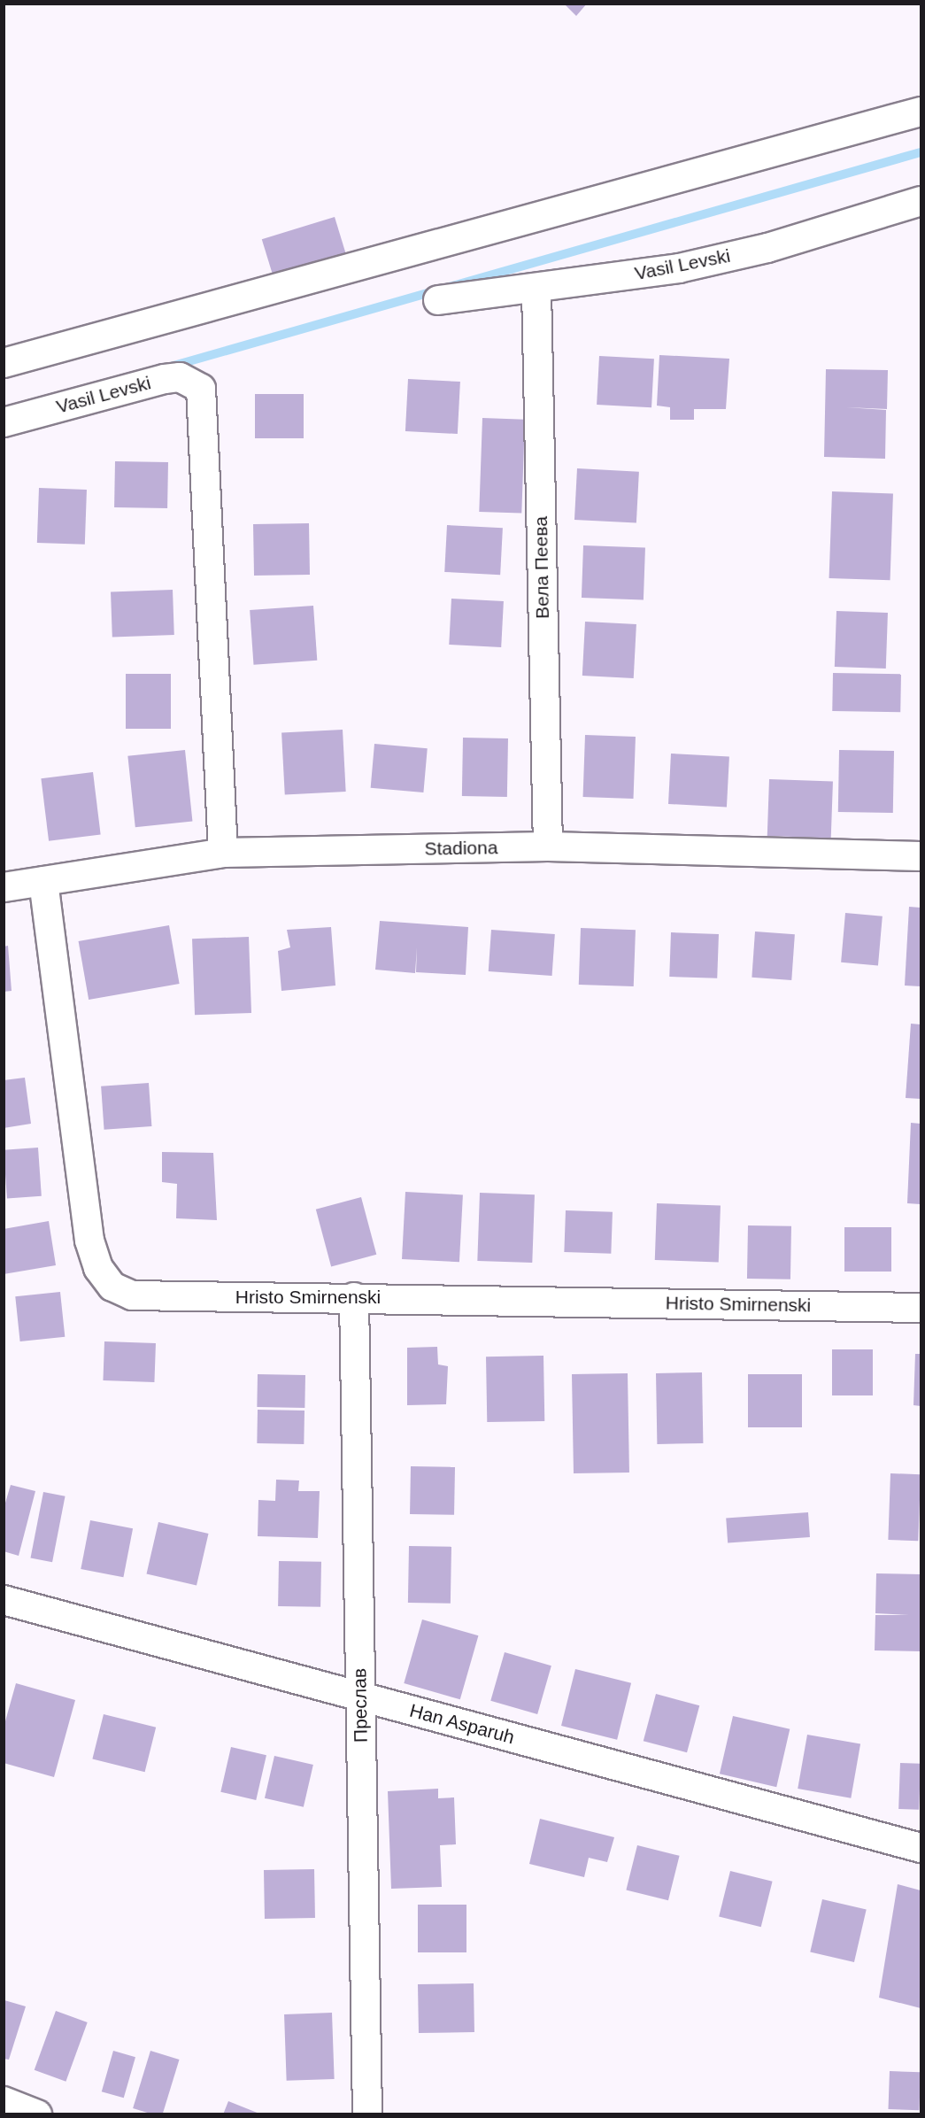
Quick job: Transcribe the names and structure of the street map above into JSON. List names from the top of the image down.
{
  "streets": {
    "street": [
      "Vasil Levski",
      "Вела Пеева",
      "Stadiona",
      "Hristo Smirnenski",
      "Преслав",
      "Han Asparuh"
    ]
  },
  "crossings": [
    ["Vasil Levski", "Вела Пеева"],
    ["Vasil Levski", "Stadiona"],
    ["Вела Пеева", "Stadiona"],
    ["Stadiona", "Hristo Smirnenski"],
    ["Hristo Smirnenski", "Преслав"],
    ["Преслав", "Han Asparuh"]
  ]
}
